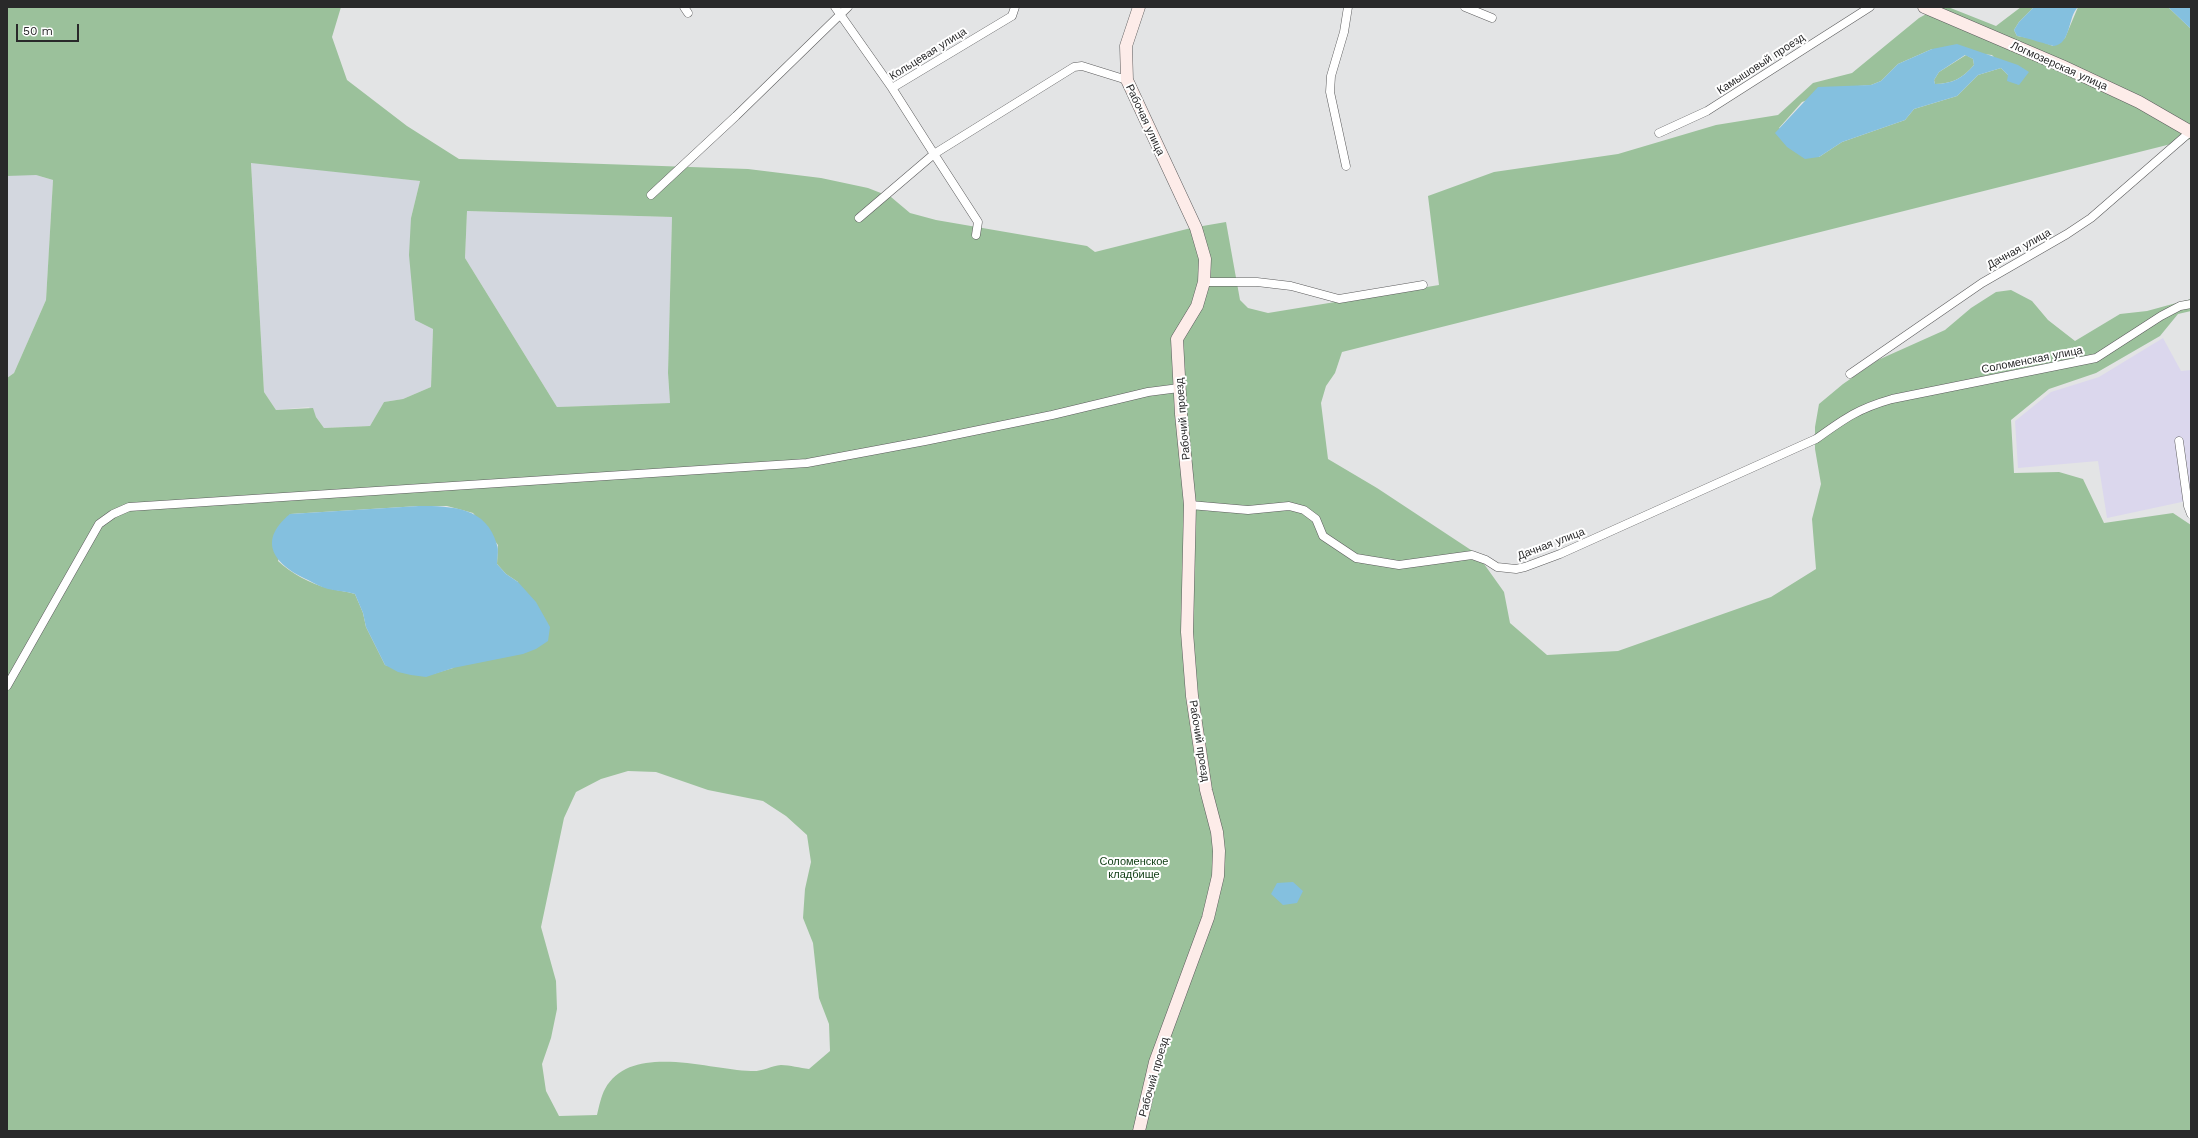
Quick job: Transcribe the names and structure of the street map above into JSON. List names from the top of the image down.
{
  "streets": {
    "street": [
      "Кольцевая улица",
      "Камышовый проезд",
      "Логмозерская улица",
      "Рабочая улица",
      "Дачная улица",
      "Соломенская улица",
      "Рабочий проезд"
    ]
  },
  "crossings": [
    ["Логмозерская улица", "Дачная улица"],
    ["Рабочая улица", "Рабочий проезд"],
    ["Дачная улица", "Соломенская улица"],
    ["Дачная улица", "Рабочий проезд"]
  ],
  "parks": ["Соломенское кладбище"],
  "scale_bar": "50 m"
}
